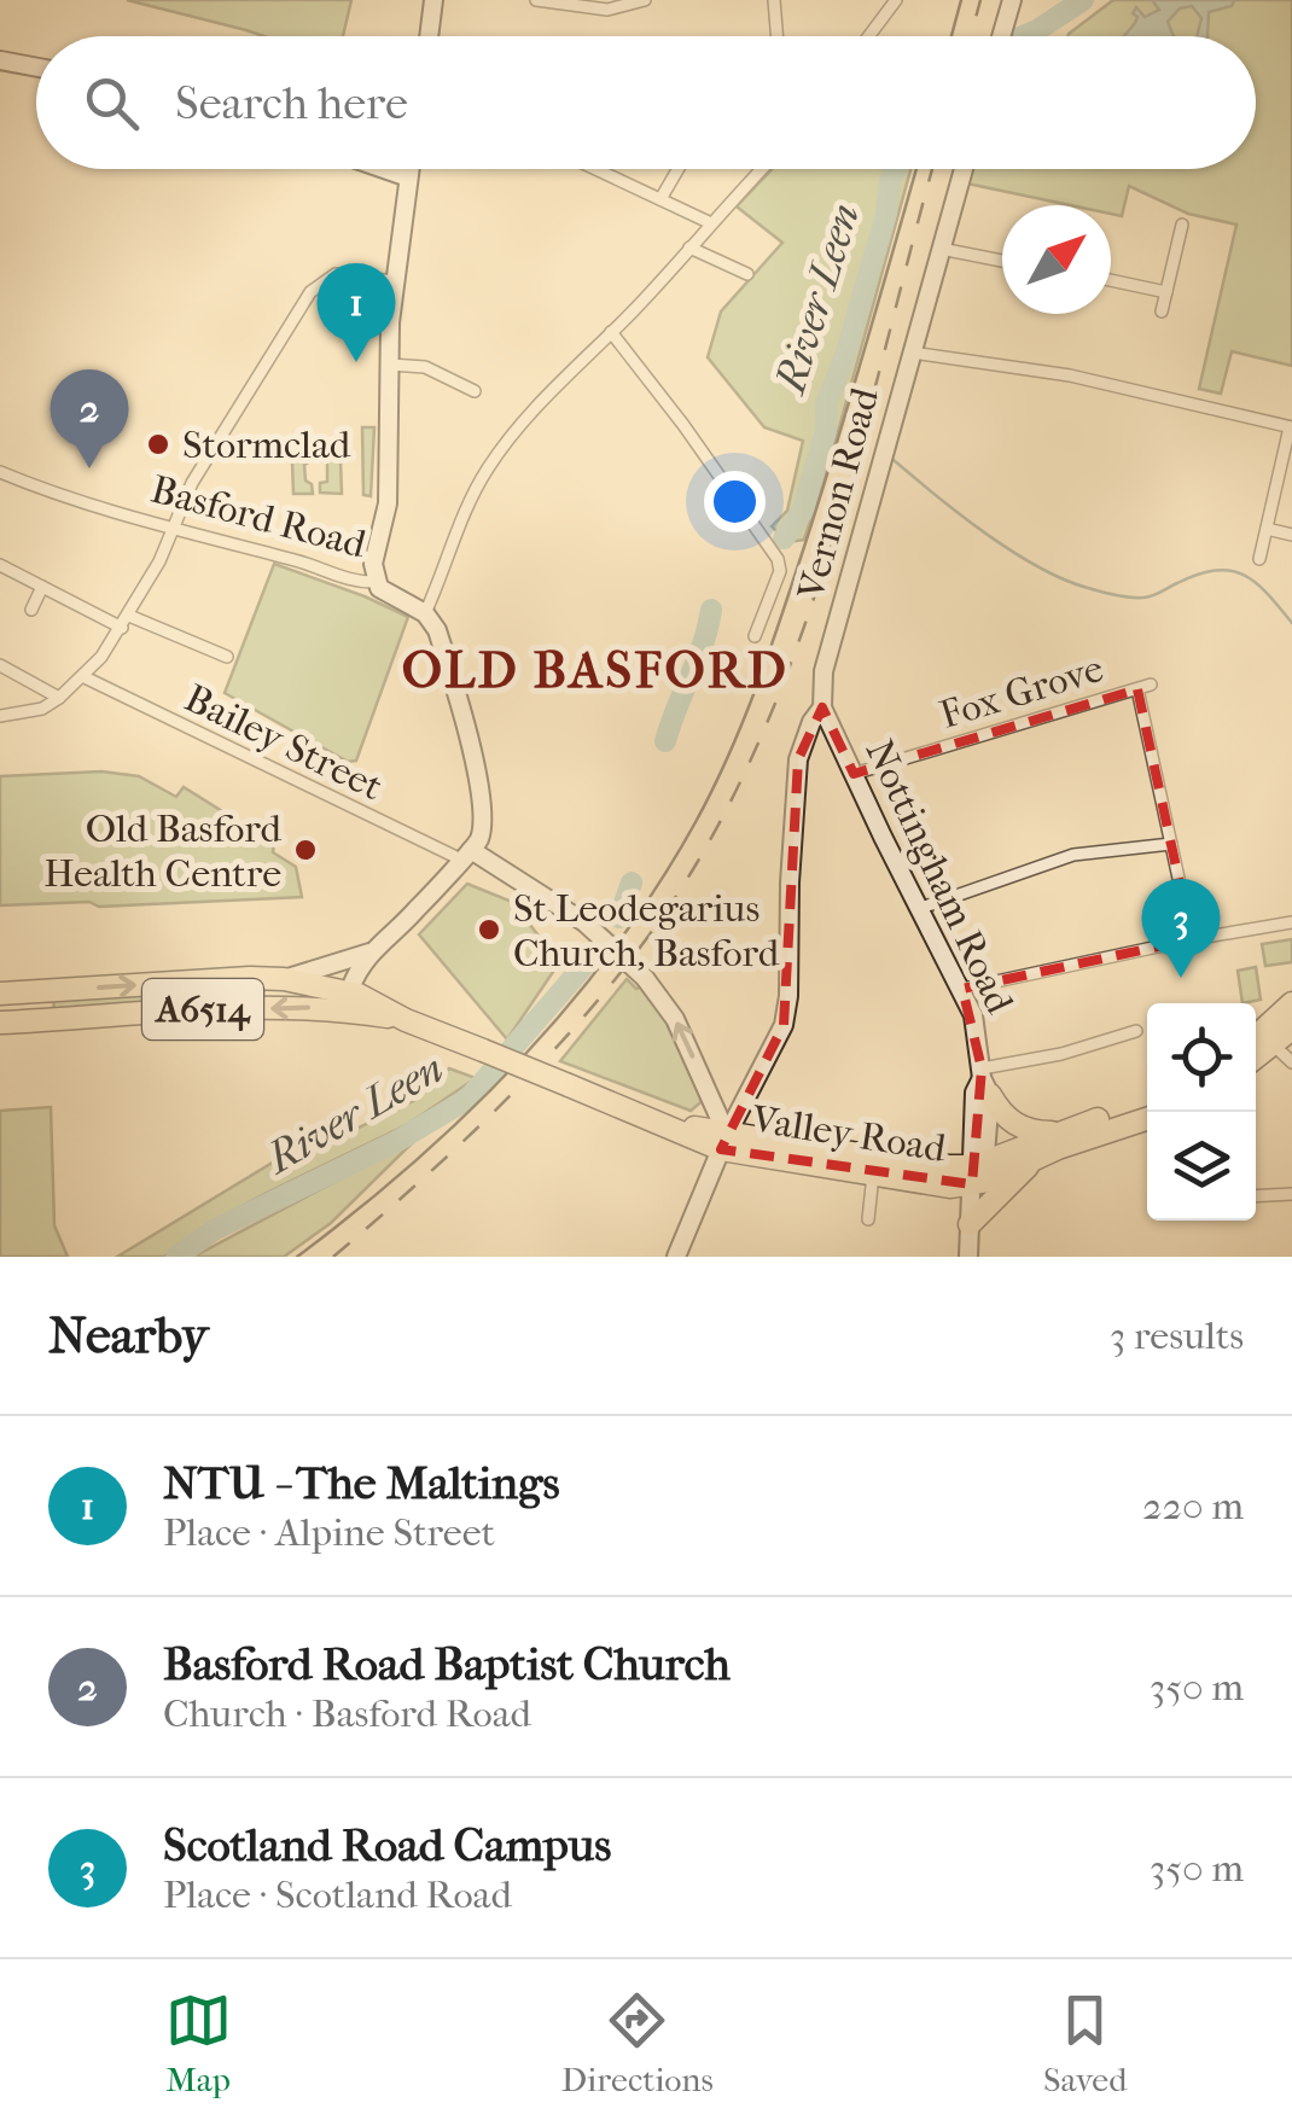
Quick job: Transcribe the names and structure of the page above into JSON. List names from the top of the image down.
{
  "streets": {
    "highway": ["A6514", "Valley Road"],
    "street": [
      "Vernon Road",
      "Basford Road",
      "Fox Grove",
      "Bailey Street",
      "Nottingham Road"
    ]
  },
  "crossings": [
    ["Vernon Road", "Nottingham Road"],
    ["Vernon Road", "Valley Road"],
    ["Fox Grove", "Nottingham Road"],
    ["Nottingham Road", "Valley Road"],
    ["A6514", "Valley Road"]
  ],
  "districts": ["OLD BASFORD"],
  "water": ["River Leen"],
  "places": ["Stormclad", "Old Basford Health Centre", "St Leodegarius Church, Basford"],
  "north": "top right",
  "page": {
    "search": "Search here",
    "pins": ["1", "2", "3"],
    "heading": ["Nearby", "3 results"],
    "list": [
      {
        "mark": "1",
        "name": "NTU - The Maltings",
        "note": "Place · Alpine Street",
        "value": "220 m"
      },
      {
        "mark": "2",
        "name": "Basford Road Baptist Church",
        "note": "Church · Basford Road",
        "value": "350 m"
      },
      {
        "mark": "3",
        "name": "Scotland Road Campus",
        "note": "Place · Scotland Road",
        "value": "350 m"
      }
    ],
    "nav": ["Map", "Directions", "Saved"]
  }
}
